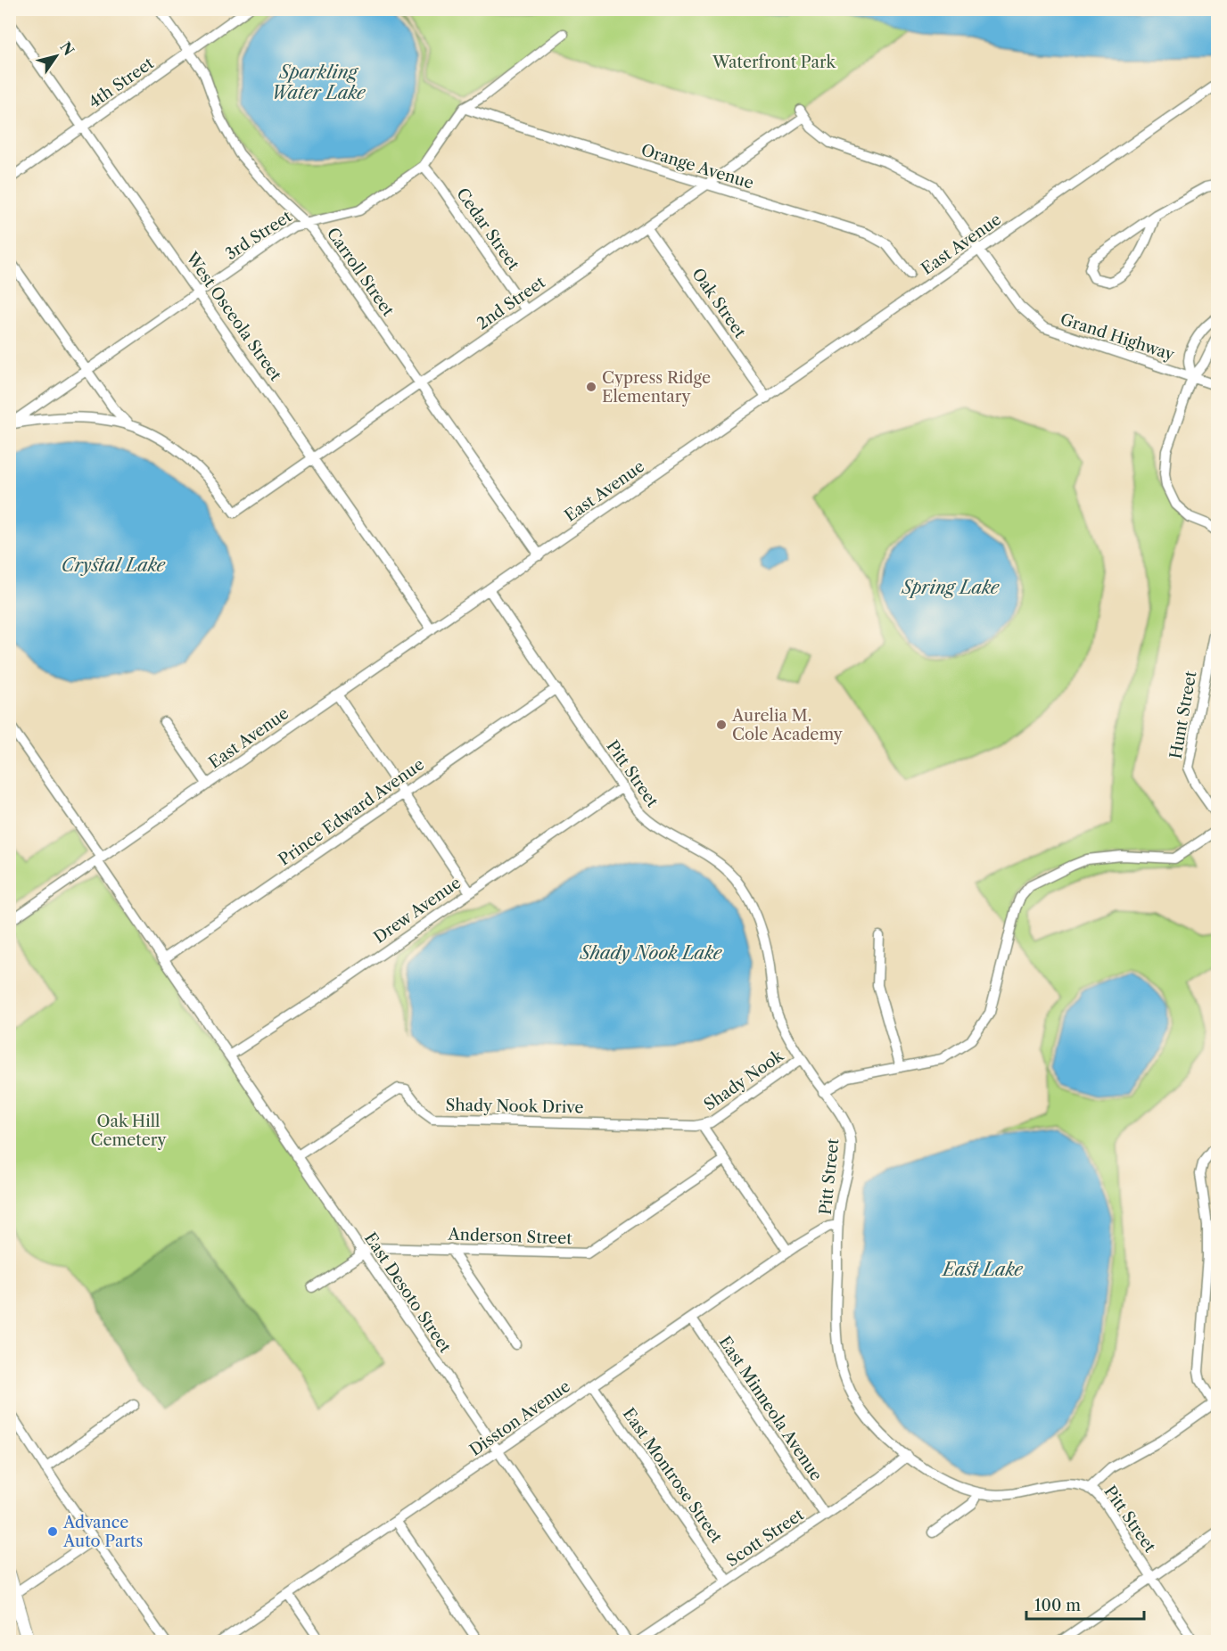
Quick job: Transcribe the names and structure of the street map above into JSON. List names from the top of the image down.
{
  "streets": {
    "street": [
      "4th Street",
      "Orange Avenue",
      "Cedar Street",
      "3rd Street",
      "East Avenue",
      "Carroll Street",
      "2nd Street",
      "Oak Street",
      "West Osceola Street",
      "Grand Highway",
      "Hunt Street",
      "Pitt Street",
      "Prince Edward Avenue",
      "Drew Avenue",
      "Shady Nook",
      "Shady Nook Drive",
      "Anderson Street",
      "East Desoto Street",
      "East Minneola Avenue",
      "Disston Avenue",
      "East Montrose Street",
      "Scott Street"
    ]
  },
  "crossings": [
    ["4th Street", "Carroll Street"],
    ["4th Street", "West Osceola Street"],
    ["Orange Avenue", "3rd Street"],
    ["Orange Avenue", "2nd Street"],
    ["Cedar Street", "3rd Street"],
    ["Cedar Street", "2nd Street"],
    ["3rd Street", "Carroll Street"],
    ["3rd Street", "West Osceola Street"],
    ["East Avenue", "Carroll Street"],
    ["East Avenue", "Oak Street"],
    ["East Avenue", "West Osceola Street"],
    ["East Avenue", "Grand Highway"],
    ["East Avenue", "Pitt Street"],
    ["East Avenue", "East Desoto Street"],
    ["Carroll Street", "2nd Street"],
    ["2nd Street", "Oak Street"],
    ["2nd Street", "West Osceola Street"],
    ["2nd Street", "Grand Highway"],
    ["Pitt Street", "Prince Edward Avenue"],
    ["Pitt Street", "Drew Avenue"],
    ["Pitt Street", "Shady Nook"],
    ["Pitt Street", "Disston Avenue"],
    ["Pitt Street", "Scott Street"],
    ["Prince Edward Avenue", "East Desoto Street"],
    ["Drew Avenue", "East Desoto Street"],
    ["Shady Nook", "Shady Nook Drive"],
    ["Shady Nook Drive", "East Desoto Street"],
    ["Anderson Street", "East Desoto Street"],
    ["East Desoto Street", "Disston Avenue"],
    ["East Minneola Avenue", "Disston Avenue"],
    ["East Minneola Avenue", "Scott Street"],
    ["Disston Avenue", "East Montrose Street"],
    ["East Montrose Street", "Scott Street"]
  ],
  "water": [
    "Sparkling Water Lake",
    "Crystal Lake",
    "Spring Lake",
    "Shady Nook Lake",
    "East Lake"
  ],
  "parks": ["Waterfront Park", "Oak Hill Cemetery"],
  "places": ["Cypress Ridge Elementary", "Aurelia M. Cole Academy", "Advance Auto Parts"],
  "scale_bar": "100 m",
  "north": "top right"
}
